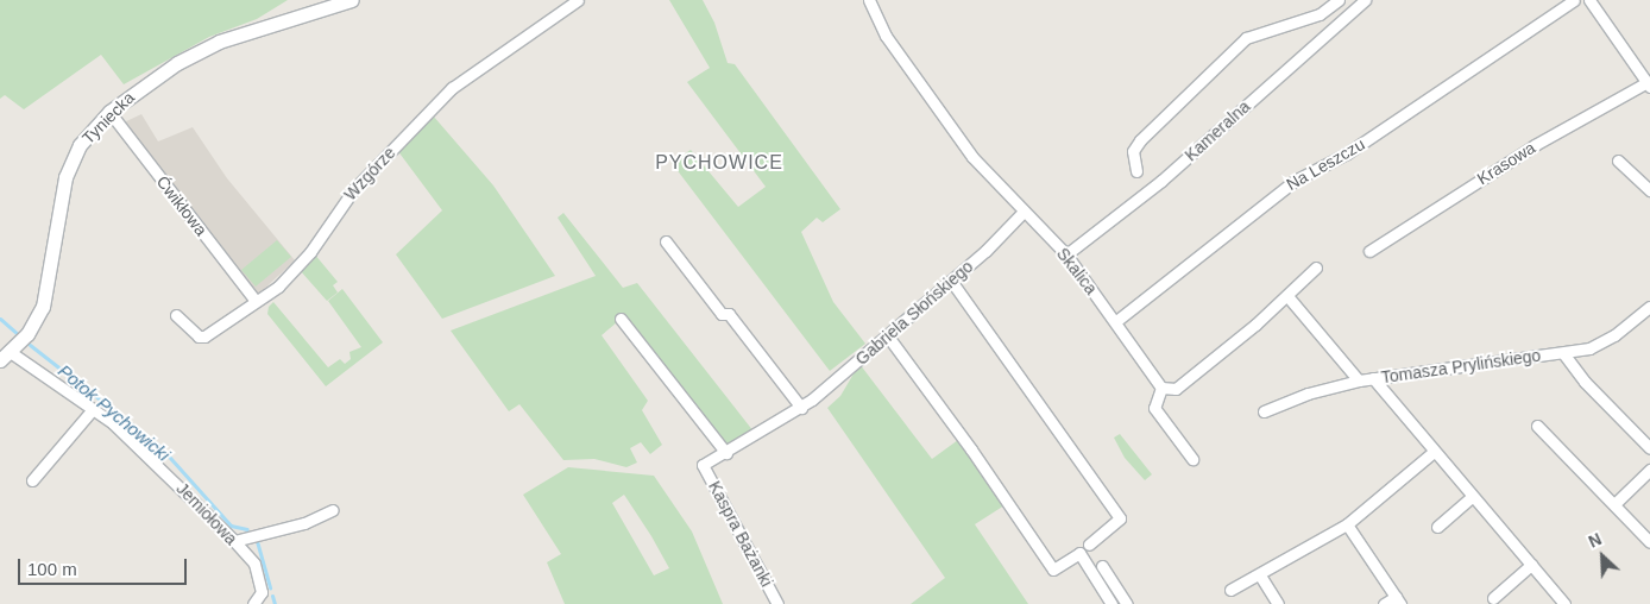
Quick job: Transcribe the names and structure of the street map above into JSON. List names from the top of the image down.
{
  "streets": {
    "street": [
      "Tyniecka",
      "Kameralna",
      "Krasowa",
      "Na Leszczu",
      "Wzgórze",
      "Ćwikłowa",
      "Skalica",
      "Gabriela Słońskiego",
      "Tomasza Prylińskiego",
      "Jemiołowa",
      "Kaspra Bażanki"
    ]
  },
  "crossings": [
    ["Tyniecka", "Ćwikłowa"],
    ["Tyniecka", "Jemiołowa"],
    ["Kameralna", "Skalica"],
    ["Na Leszczu", "Skalica"],
    ["Wzgórze", "Ćwikłowa"],
    ["Skalica", "Gabriela Słońskiego"],
    ["Gabriela Słońskiego", "Kaspra Bażanki"]
  ],
  "districts": ["PYCHOWICE"],
  "water": ["Potok Pychowicki"],
  "scale_bar": "100 m",
  "north": "top left"
}
